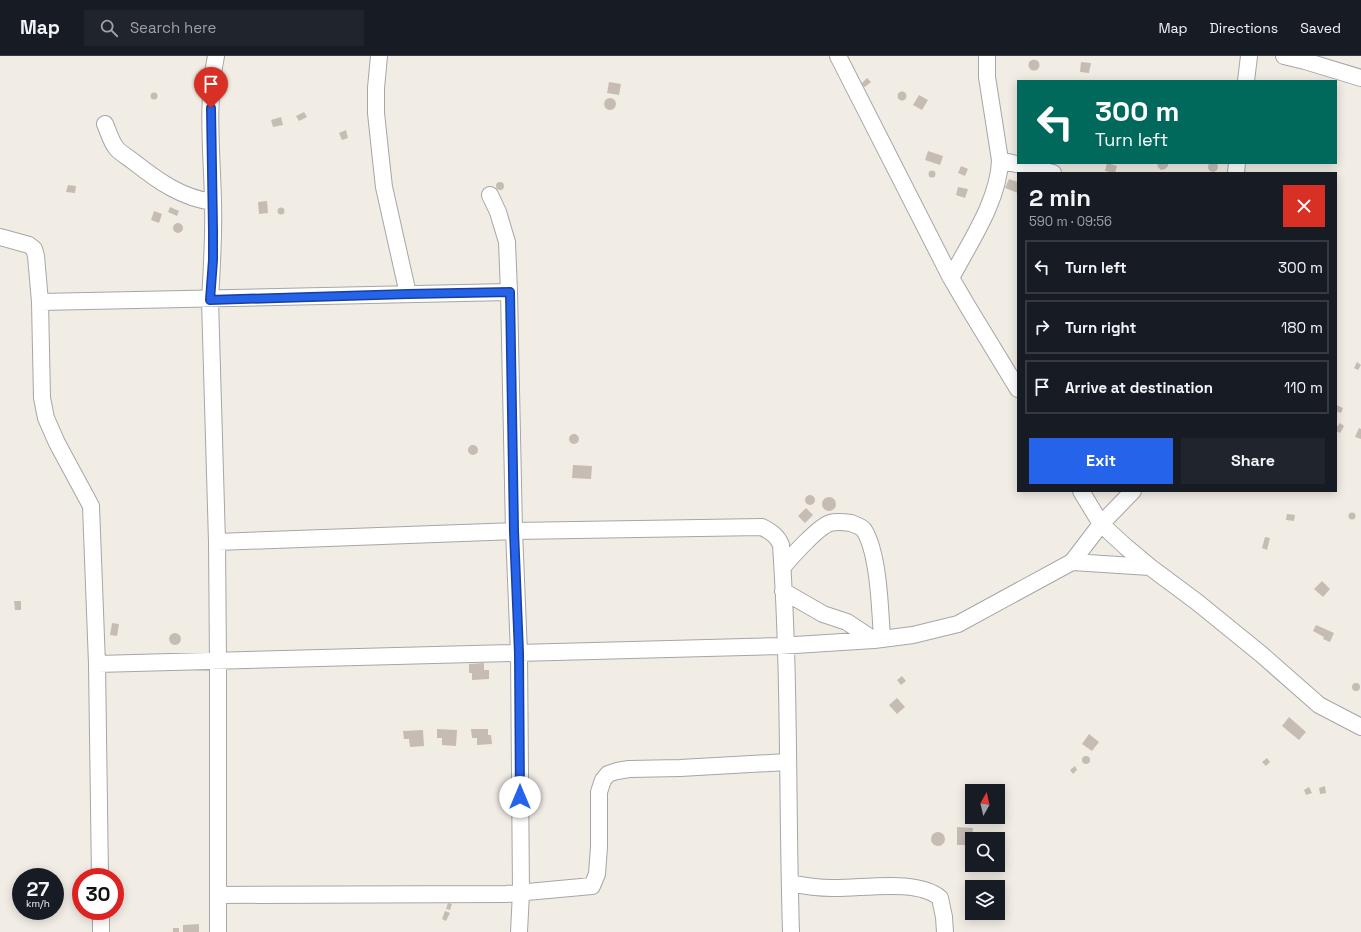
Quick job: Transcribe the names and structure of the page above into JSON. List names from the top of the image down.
{
  "north": "top",
  "page": {
    "header": "Map",
    "search": "Search here",
    "nav": ["Map", "Directions", "Saved"],
    "turn": ["300 m", "Turn left"],
    "heading": ["2 min", "590 m · 09:56"],
    "list": [
      {
        "name": "Turn left",
        "value": "300 m"
      },
      {
        "name": "Turn right",
        "value": "180 m"
      },
      {
        "name": "Arrive at destination",
        "value": "110 m"
      }
    ],
    "buttons": ["Exit", "Share"],
    "speed": "27 km/h",
    "limit": "30"
  }
}
